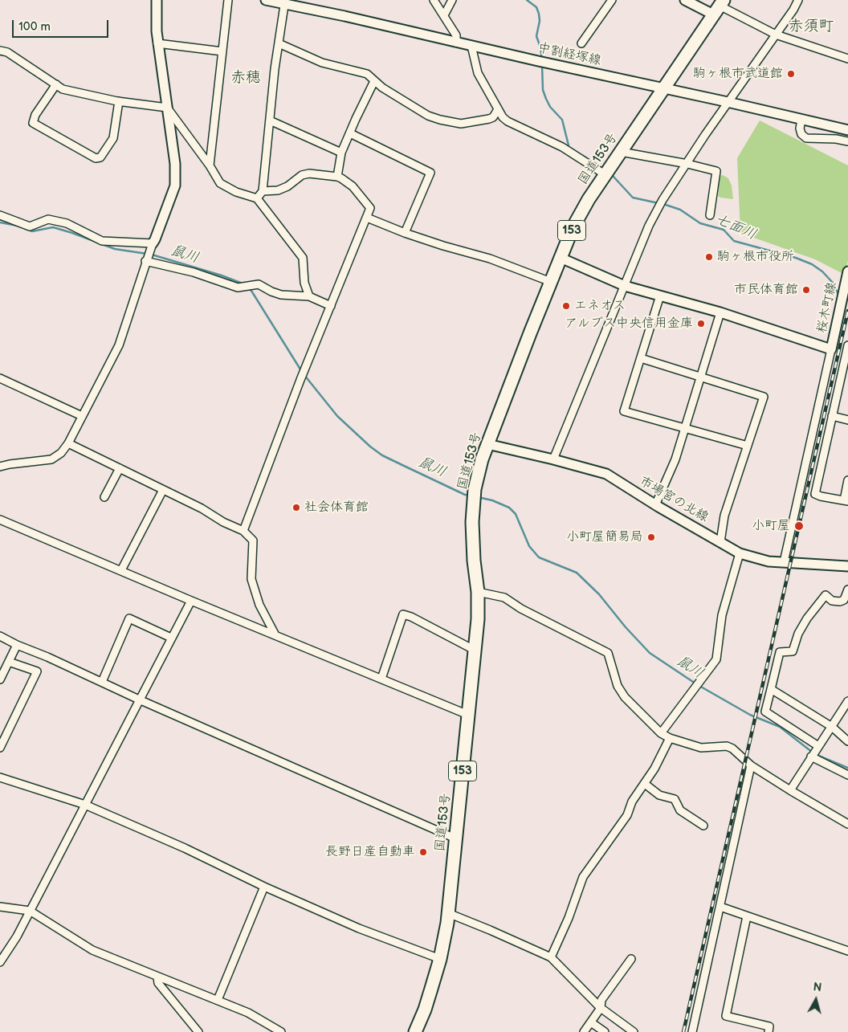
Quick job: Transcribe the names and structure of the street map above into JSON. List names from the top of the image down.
{
  "streets": {
    "highway": ["国道153号", "153"],
    "street": ["中割経塚線", "桜木町線", "市場宮の北線"]
  },
  "crossings": [
    ["中割経塚線", "国道153号"],
    ["国道153号", "市場宮の北線"]
  ],
  "districts": ["赤須町", "赤穂"],
  "water": ["七面川", "鼠川"],
  "places": [
    "駒ヶ根市武道館",
    "駒ヶ根市役所",
    "市民体育館",
    "エネオス",
    "アルプス中央信用金庫",
    "社会体育館",
    "小町屋",
    "小町屋簡易局",
    "長野日産自動車"
  ],
  "scale_bar": "100 m",
  "north": "top"
}
